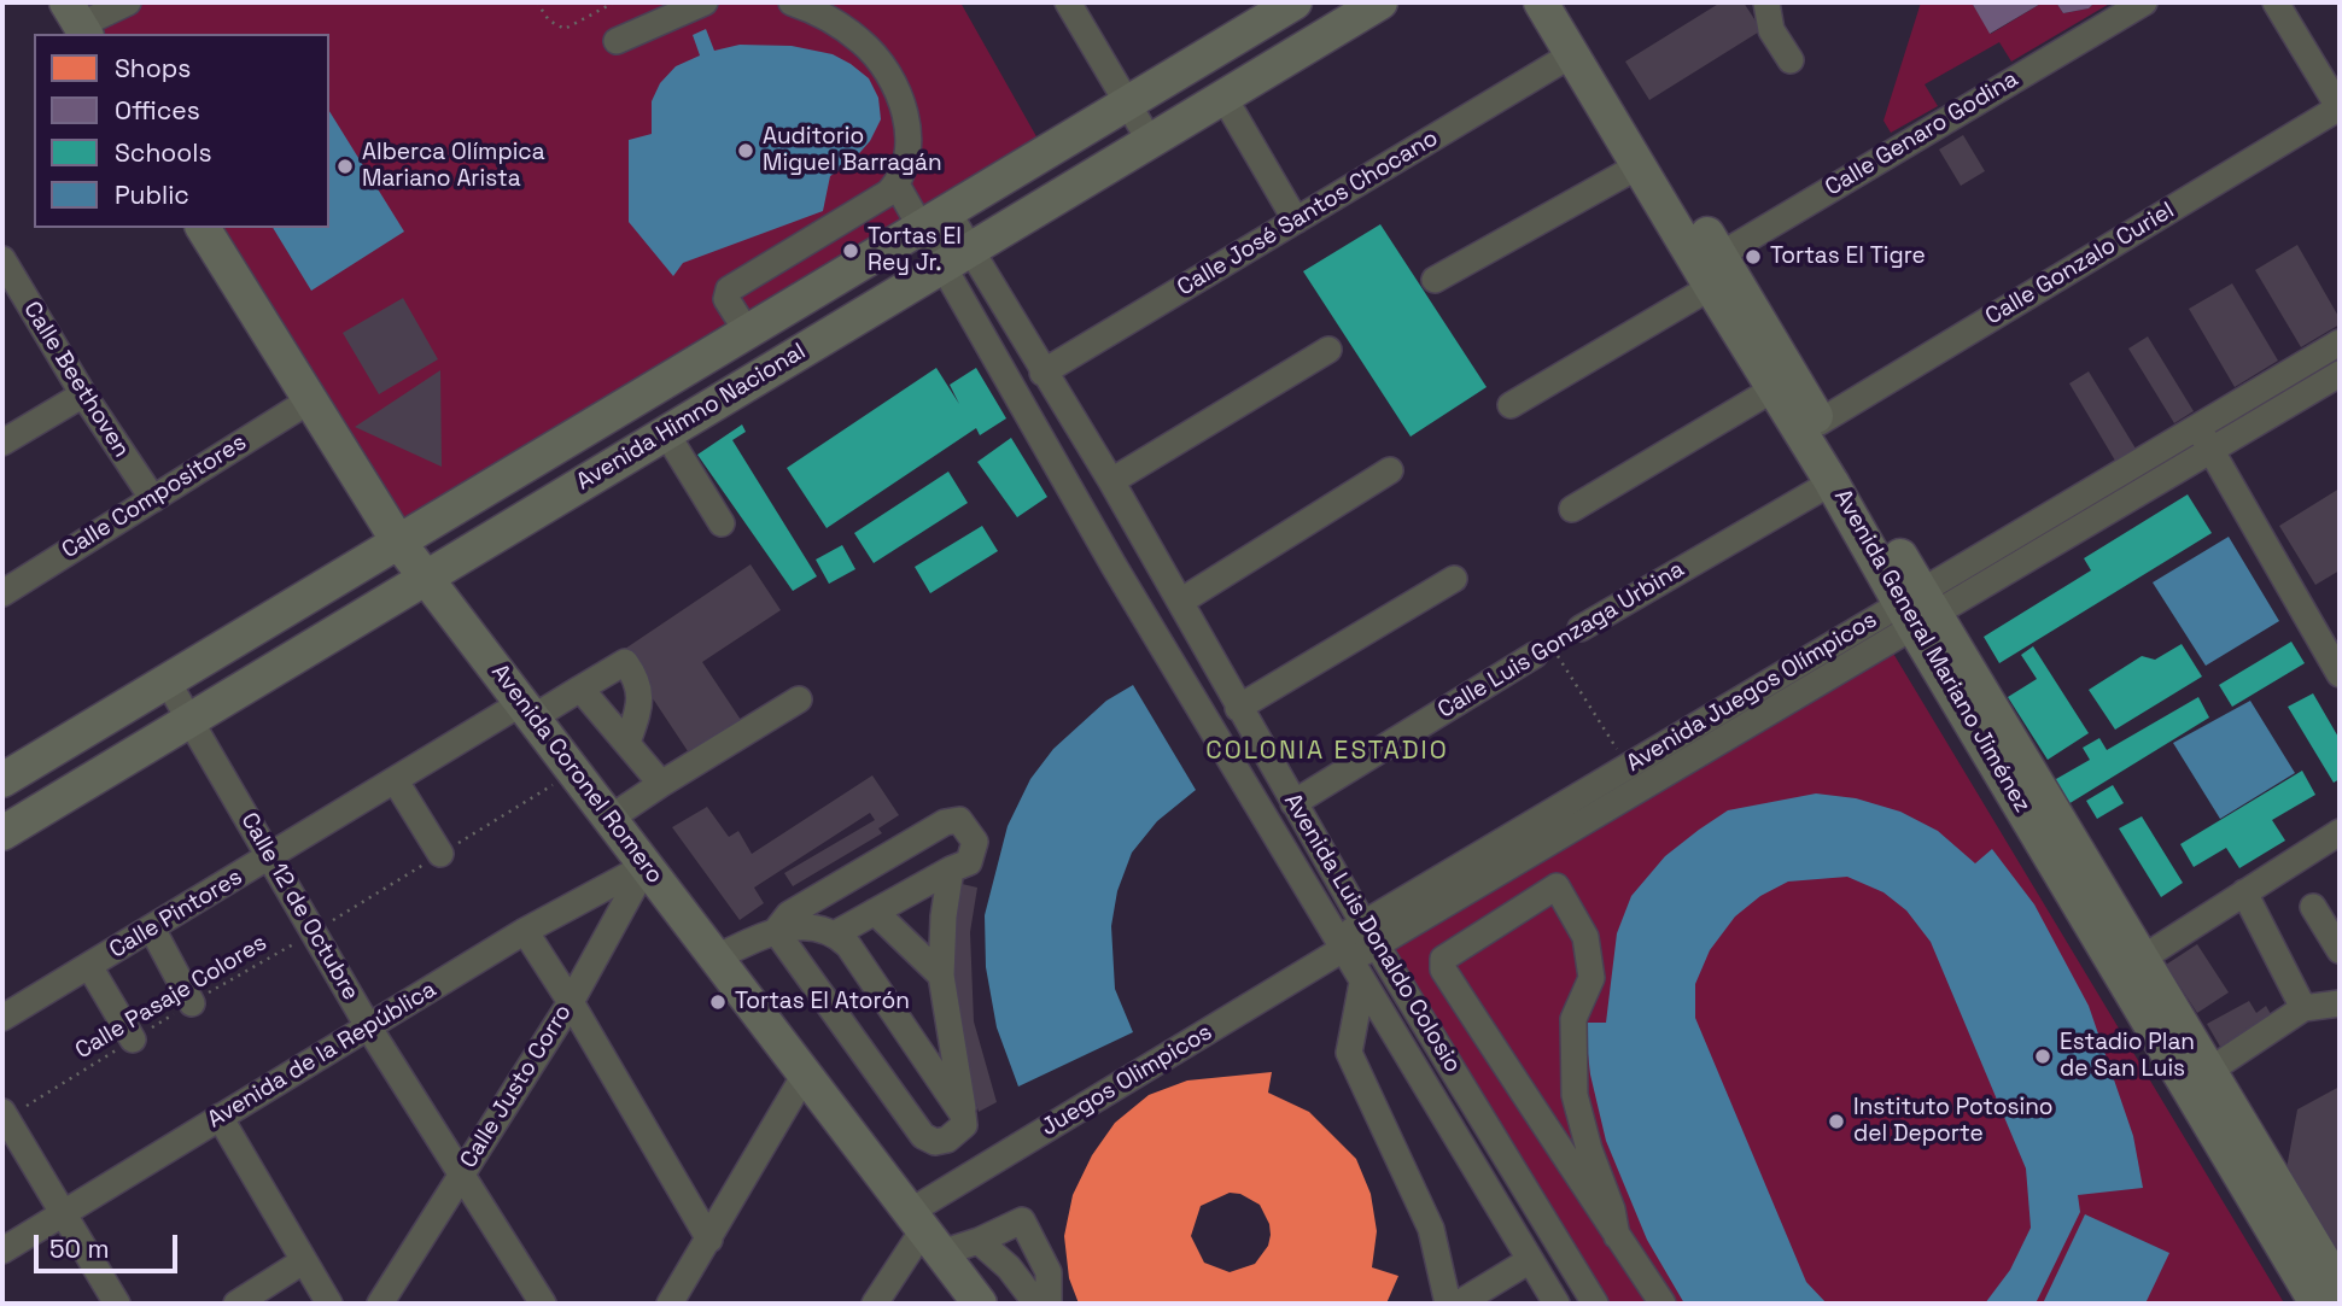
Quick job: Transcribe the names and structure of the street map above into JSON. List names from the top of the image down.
{
  "streets": {
    "main road": ["Avenida Himno Nacional", "Avenida General Mariano Jiménez", "Avenida Coronel Romero"],
    "street": [
      "Calle Genaro Godina",
      "Calle José Santos Chocano",
      "Calle Gonzalo Curiel",
      "Calle Beethoven",
      "Calle Compositores",
      "Calle Luis Gonzaga Urbina",
      "Avenida Juegos Olímpicos",
      "Calle 12 de Octubre",
      "Calle Pintores",
      "Avenida Luis Donaldo Colosio",
      "Avenida de la República",
      "Juegos Olimpicos",
      "Calle Justo Corro"
    ],
    "path": ["Calle Pasaje Colores"]
  },
  "crossings": [
    ["Calle Genaro Godina", "Avenida General Mariano Jiménez"],
    ["Calle José Santos Chocano", "Avenida General Mariano Jiménez"],
    ["Calle José Santos Chocano", "Avenida Luis Donaldo Colosio"],
    ["Calle Gonzalo Curiel", "Avenida General Mariano Jiménez"],
    ["Calle Beethoven", "Calle Compositores"],
    ["Avenida Himno Nacional", "Avenida Coronel Romero"],
    ["Avenida Himno Nacional", "Calle 12 de Octubre"],
    ["Avenida Himno Nacional", "Avenida Luis Donaldo Colosio"],
    ["Calle Compositores", "Avenida Coronel Romero"],
    ["Calle Luis Gonzaga Urbina", "Avenida General Mariano Jiménez"],
    ["Calle Luis Gonzaga Urbina", "Avenida Luis Donaldo Colosio"],
    ["Avenida General Mariano Jiménez", "Avenida Juegos Olímpicos"],
    ["Avenida Juegos Olímpicos", "Avenida Luis Donaldo Colosio"],
    ["Avenida Juegos Olímpicos", "Juegos Olimpicos"],
    ["Avenida Coronel Romero", "Calle Pintores"],
    ["Avenida Coronel Romero", "Calle Pasaje Colores"],
    ["Avenida Coronel Romero", "Avenida de la República"],
    ["Avenida Coronel Romero", "Juegos Olimpicos"],
    ["Avenida Coronel Romero", "Calle Justo Corro"],
    ["Calle 12 de Octubre", "Calle Pintores"],
    ["Calle 12 de Octubre", "Calle Pasaje Colores"],
    ["Calle 12 de Octubre", "Avenida de la República"],
    ["Calle 12 de Octubre", "Calle Justo Corro"],
    ["Avenida Luis Donaldo Colosio", "Juegos Olimpicos"],
    ["Avenida de la República", "Calle Justo Corro"]
  ],
  "districts": ["COLONIA ESTADIO"],
  "places": [
    "Auditorio Miguel Barragán",
    "Alberca Olímpica Mariano Arista",
    "Tortas El Rey Jr.",
    "Tortas El Tigre",
    "Tortas El Atorón",
    "Estadio Plan de San Luis",
    "Instituto Potosino del Deporte"
  ],
  "legend": [
    "Shops",
    "Offices",
    "Schools",
    "Public"
  ],
  "scale_bar": "50 m"
}
